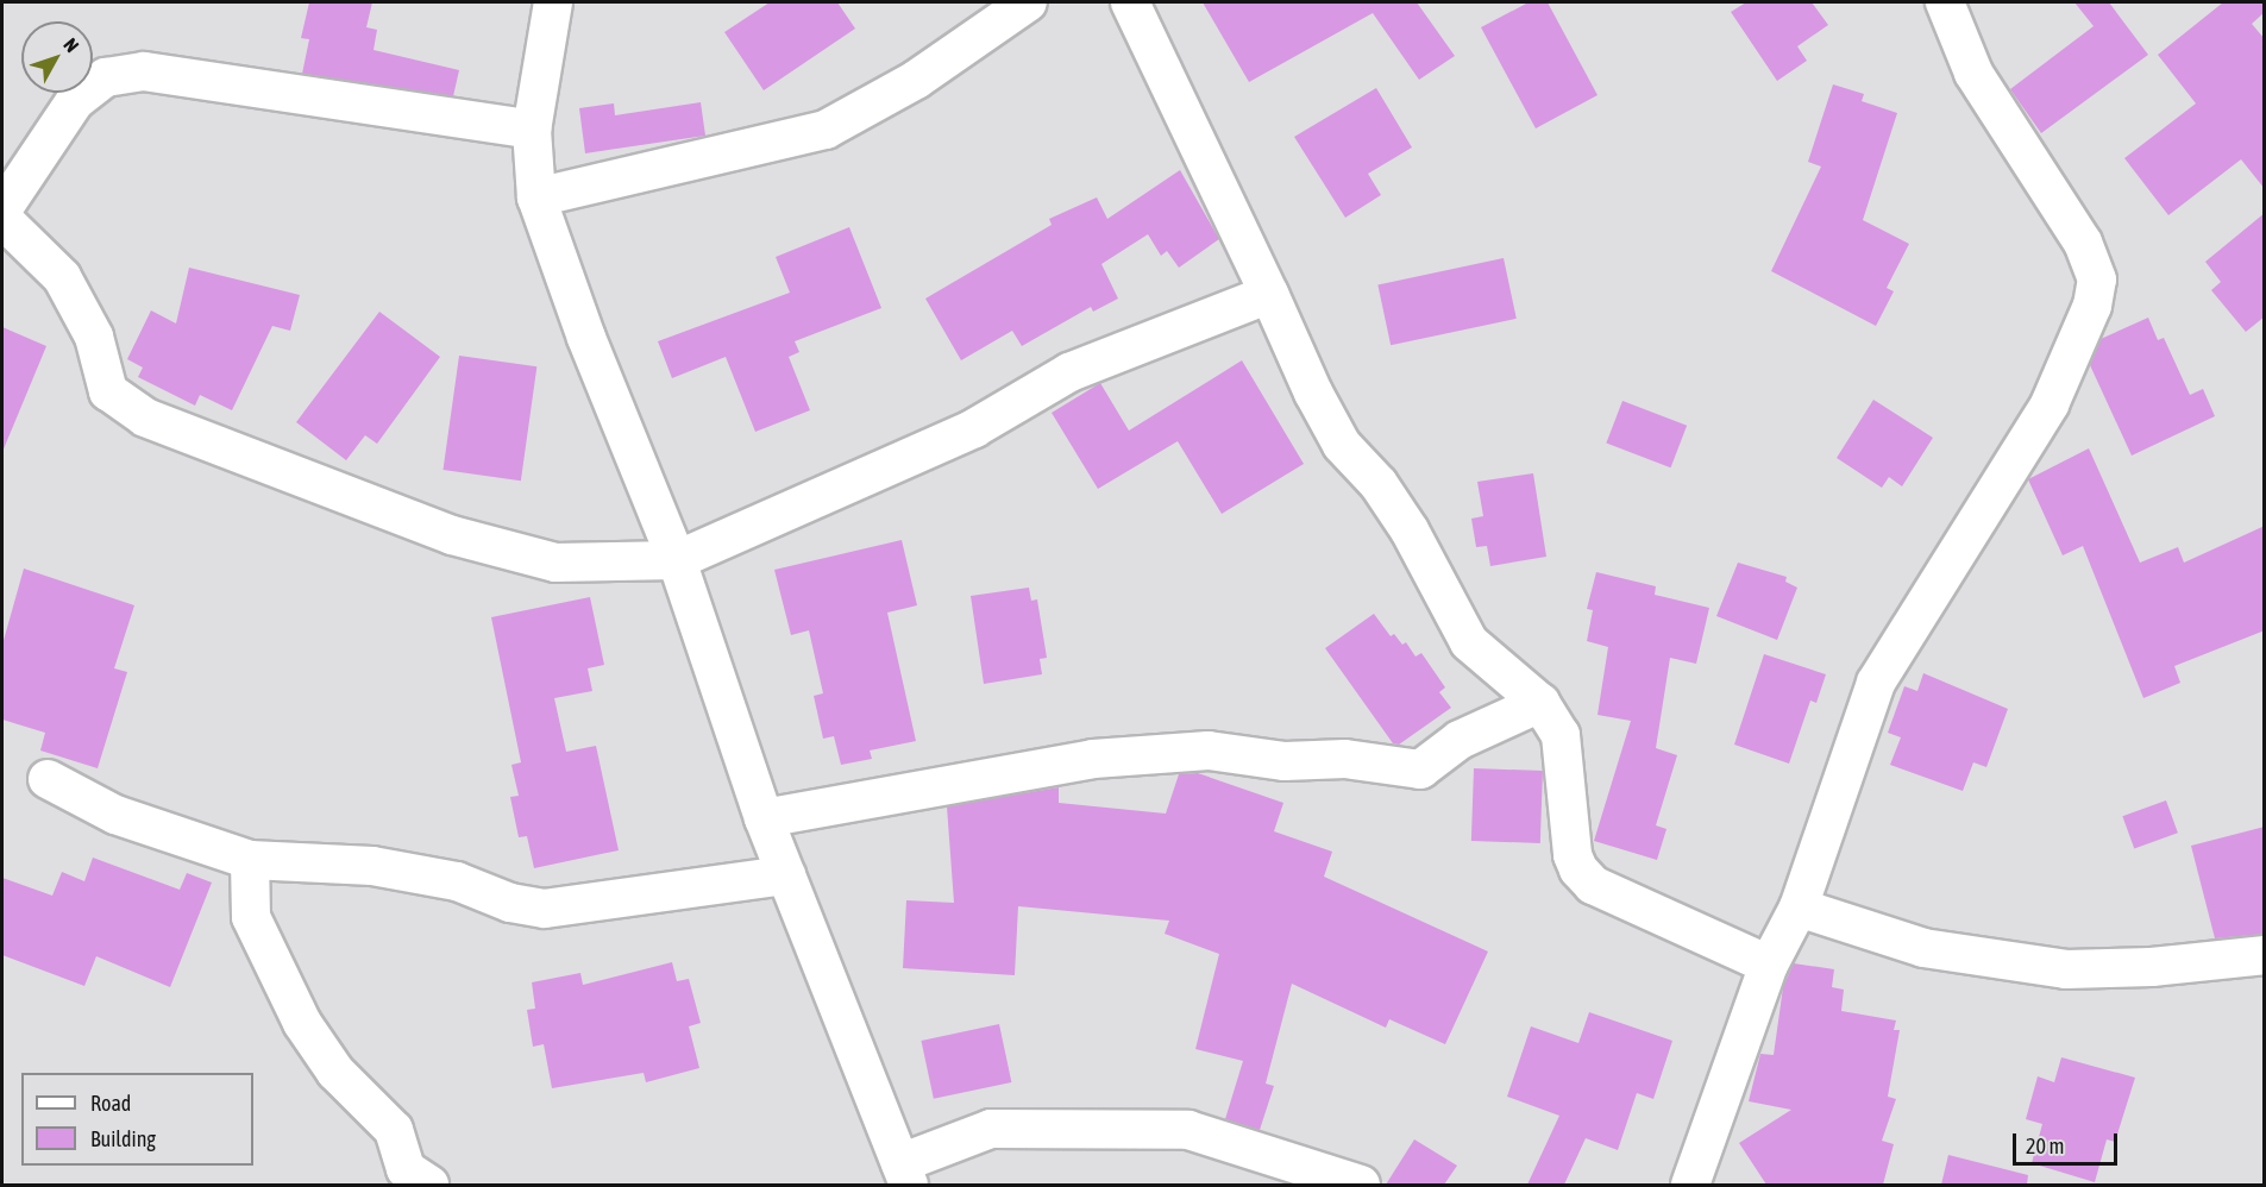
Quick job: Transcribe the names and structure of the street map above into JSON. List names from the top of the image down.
{
  "legend": ["Road", "Building"],
  "scale_bar": "20 m",
  "north": "top right"
}
